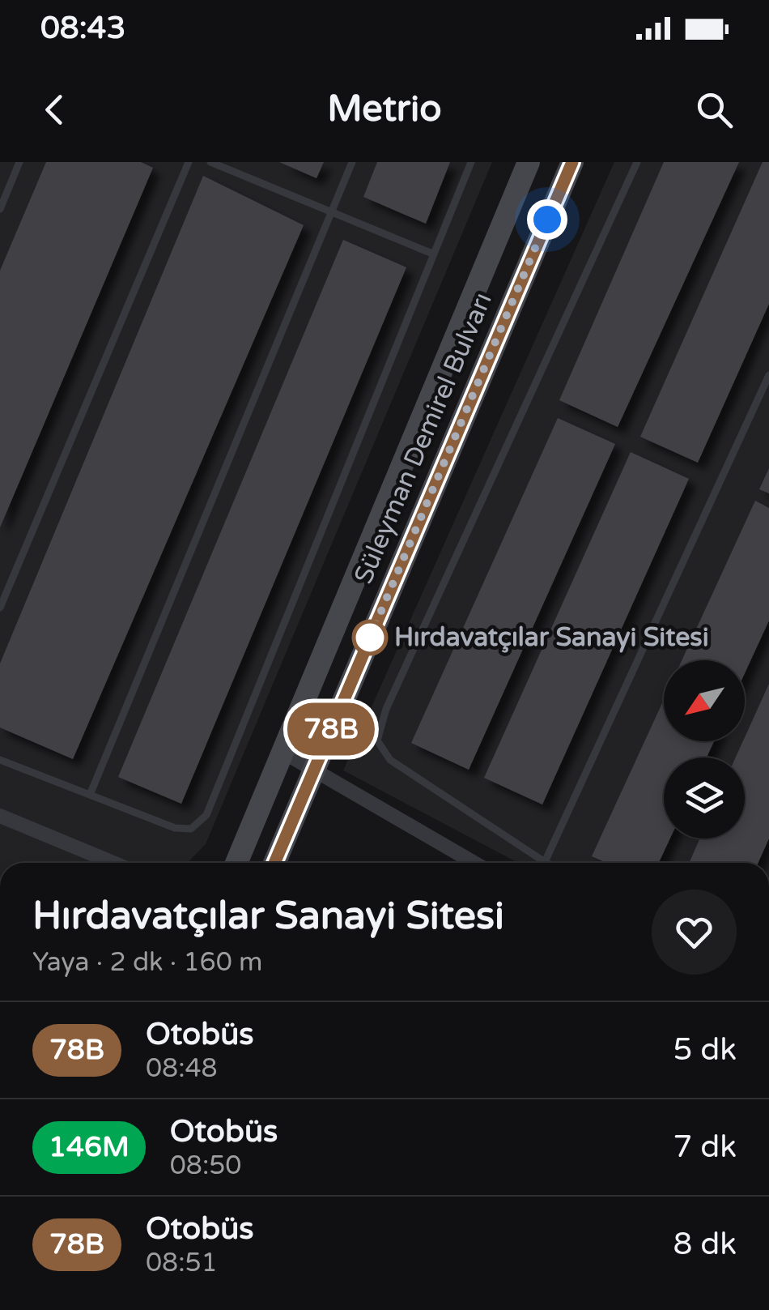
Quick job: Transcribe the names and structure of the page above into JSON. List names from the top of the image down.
{
  "streets": {
    "main road": ["Süleyman Demirel Bulvarı"]
  },
  "places": ["Hırdavatçılar Sanayi Sitesi"],
  "lines": ["bus line 78B"],
  "north": "bottom left",
  "page": {
    "status": "08:43",
    "header": "Metrio",
    "on_map": "78B",
    "heading": ["Hırdavatçılar Sanayi Sitesi", "Yaya · 2 dk · 160 m"],
    "list": [
      {
        "mark": "78B",
        "name": "Otobüs",
        "note": "08:48",
        "value": "5 dk"
      },
      {
        "mark": "146M",
        "name": "Otobüs",
        "note": "08:50",
        "value": "7 dk"
      },
      {
        "mark": "78B",
        "name": "Otobüs",
        "note": "08:51",
        "value": "8 dk"
      }
    ]
  }
}
